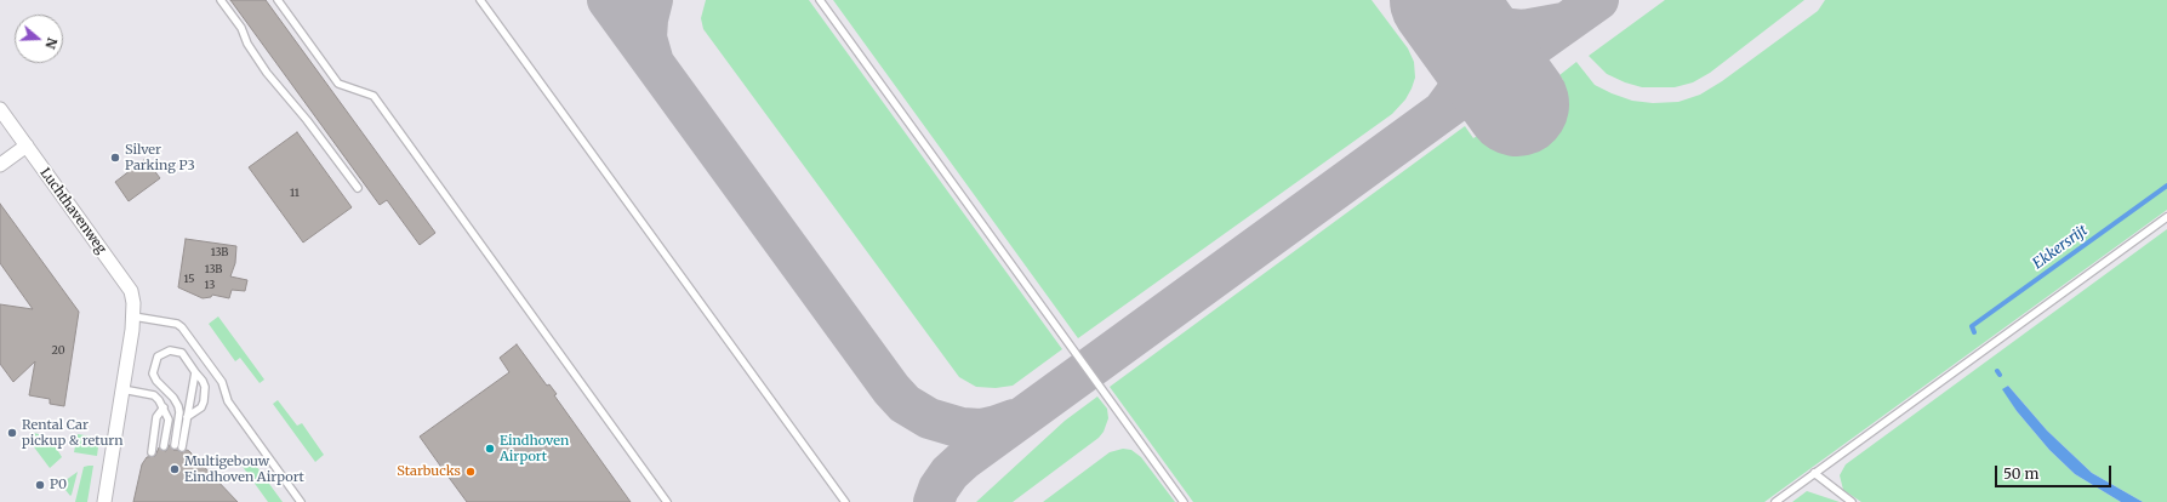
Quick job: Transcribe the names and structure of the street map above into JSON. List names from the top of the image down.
{
  "streets": {
    "street": ["Luchthavenweg"]
  },
  "water": ["Ekkersrijt"],
  "places": [
    "Silver Parking P3",
    "Rental Car pickup & return",
    "Eindhoven Airport",
    "Multigebouw Eindhoven Airport",
    "Starbucks",
    "P0"
  ],
  "house_numbers": [
    "11",
    "13B",
    "13B",
    "15",
    "13",
    "20"
  ],
  "scale_bar": "50 m",
  "north": "right"
}
